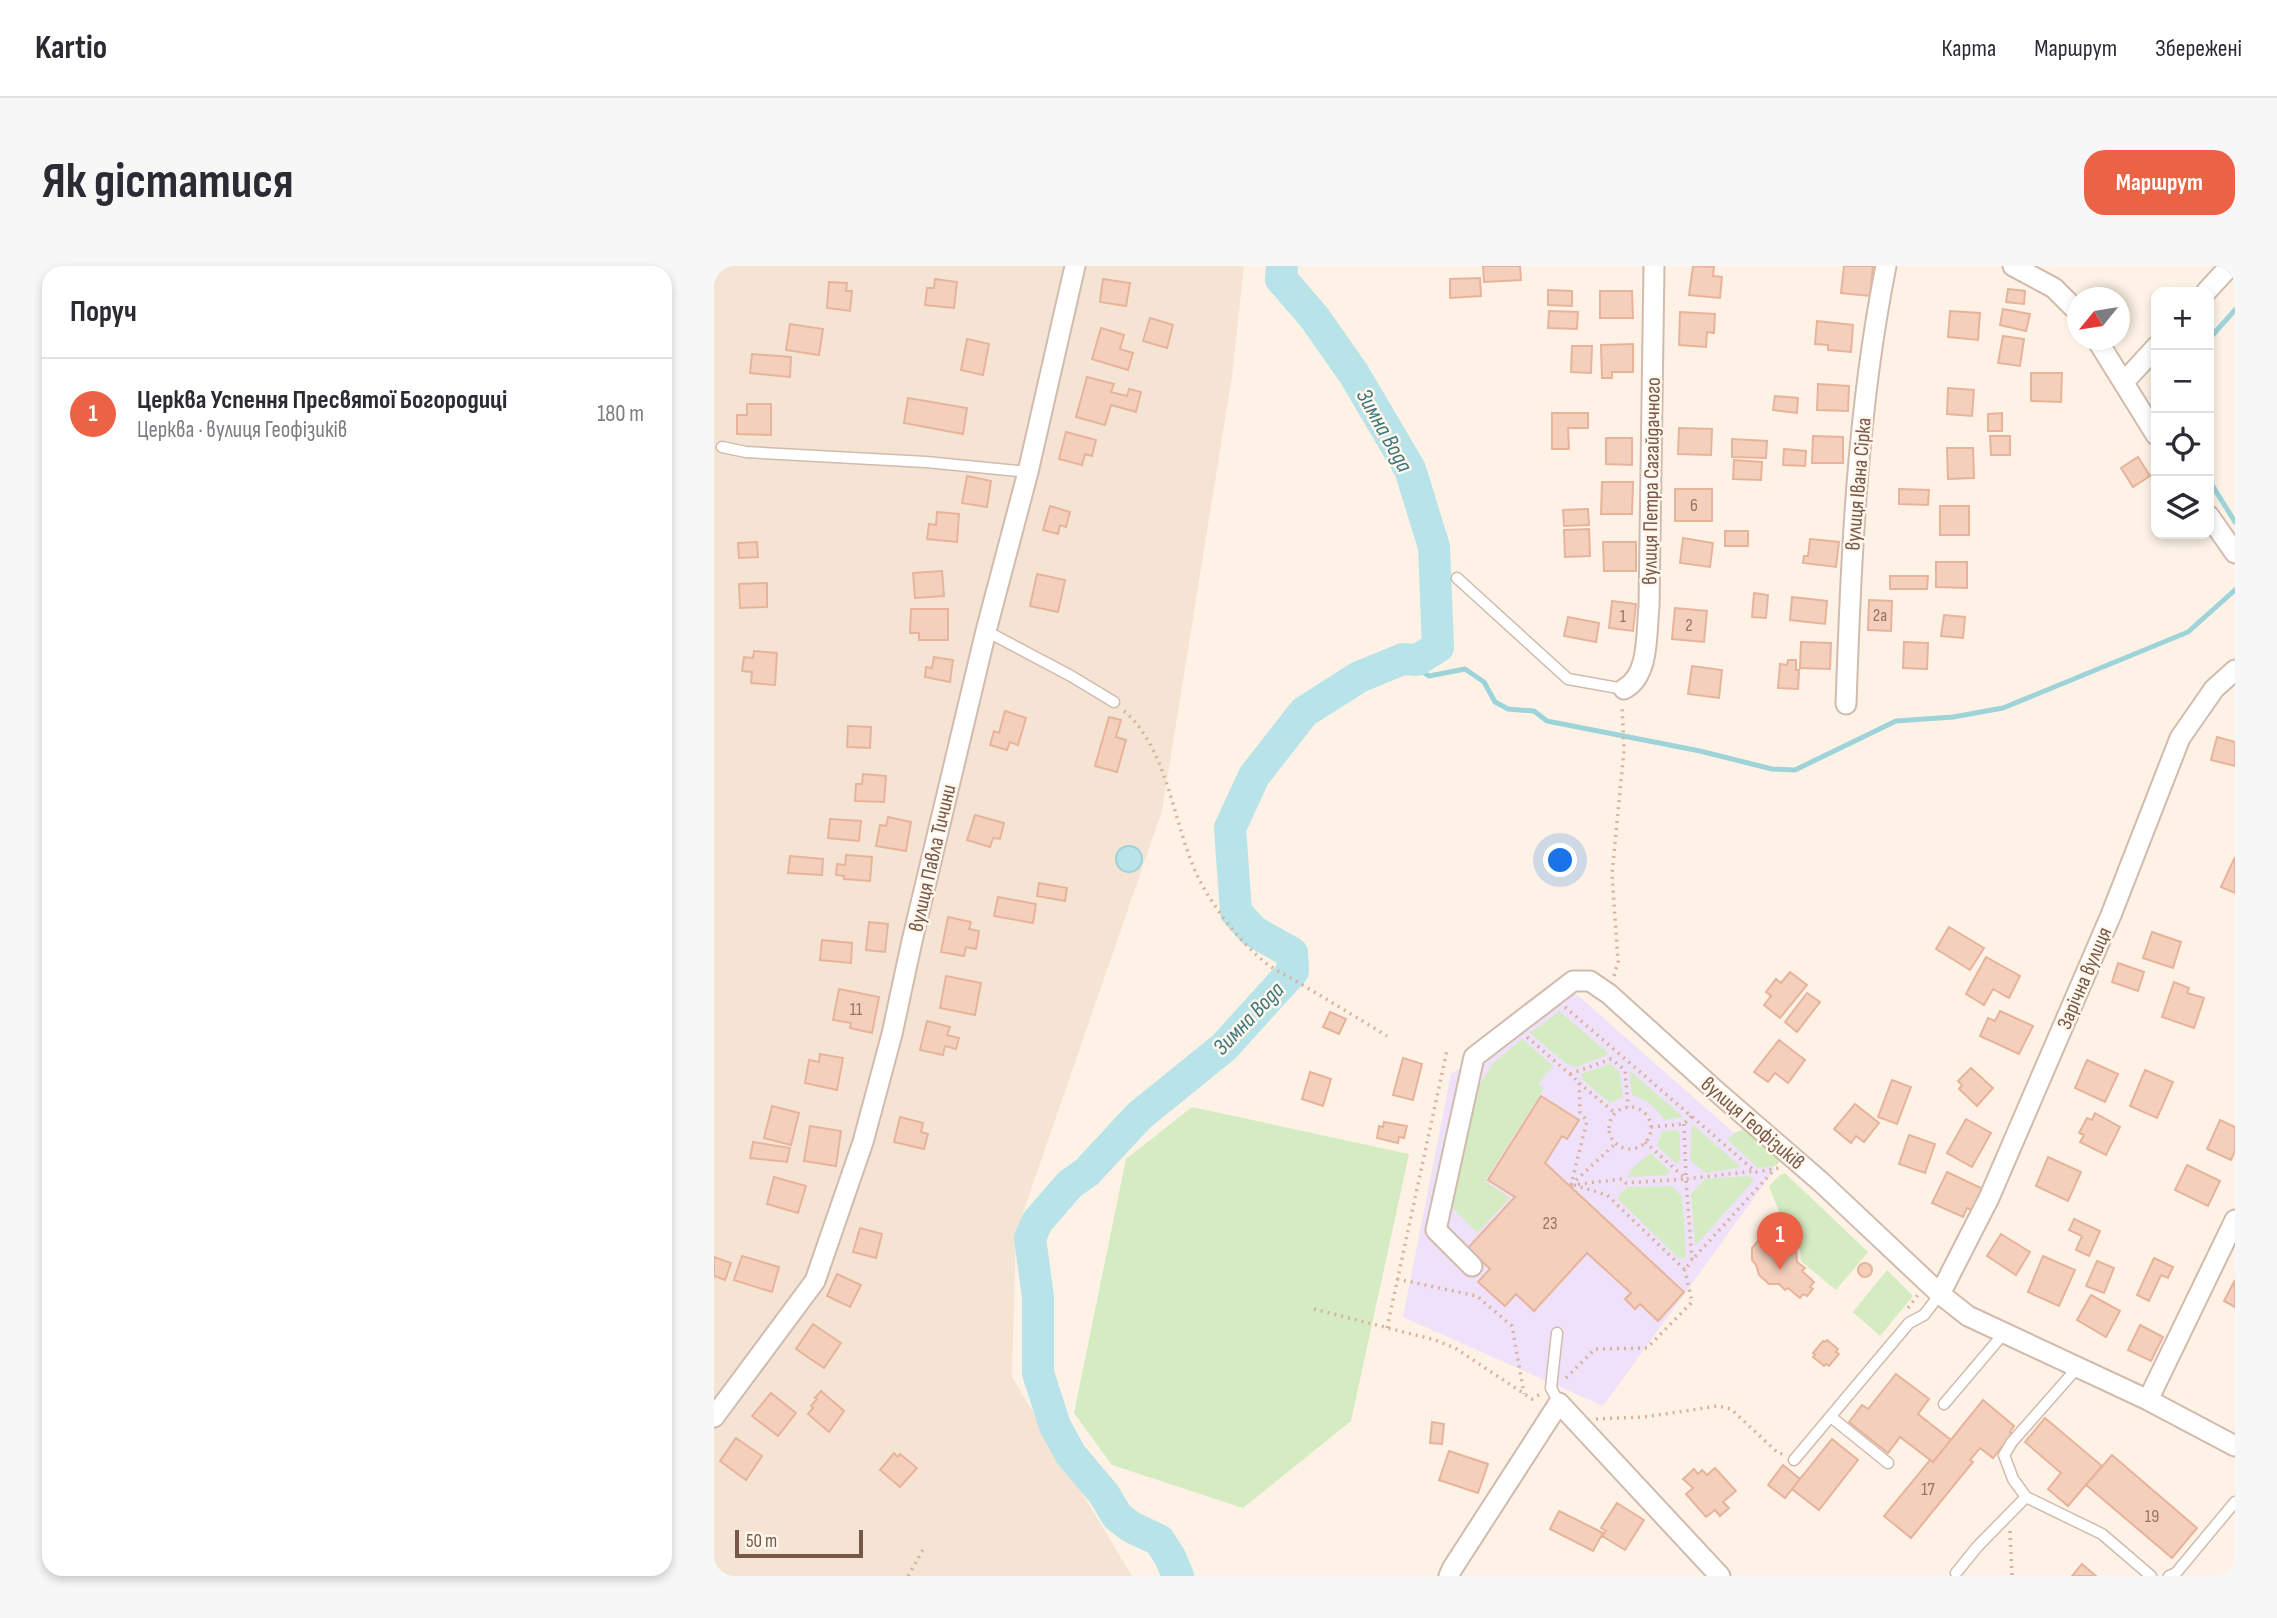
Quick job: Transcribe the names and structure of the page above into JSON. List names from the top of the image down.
{
  "streets": {
    "street": [
      "вулиця Петра Сагайдачного",
      "вулиця Івана Сірка",
      "вулиця Павла Тичини",
      "Зарічна вулиця",
      "вулиця Геофізиків"
    ]
  },
  "crossings": [
    ["Зарічна вулиця", "вулиця Геофізиків"]
  ],
  "water": ["Зимна Вода"],
  "house_numbers": [
    "6",
    "2а",
    "1",
    "2",
    "11",
    "23",
    "17",
    "19"
  ],
  "scale_bar": "50 m",
  "north": "bottom left",
  "page": {
    "header": "Kartio",
    "nav": ["Карта", "Маршрут", "Збережені"],
    "buttons": "Маршрут",
    "title": "Як дістатися",
    "heading": "Поруч",
    "map_buttons": ["+", "−"],
    "list": [
      {
        "mark": "1",
        "name": "Церква Успення Пресвятої Богородиці",
        "note": "Церква · вулиця Геофізиків",
        "value": "180 m"
      }
    ],
    "pins": "1",
    "scale": "50 m"
  }
}
